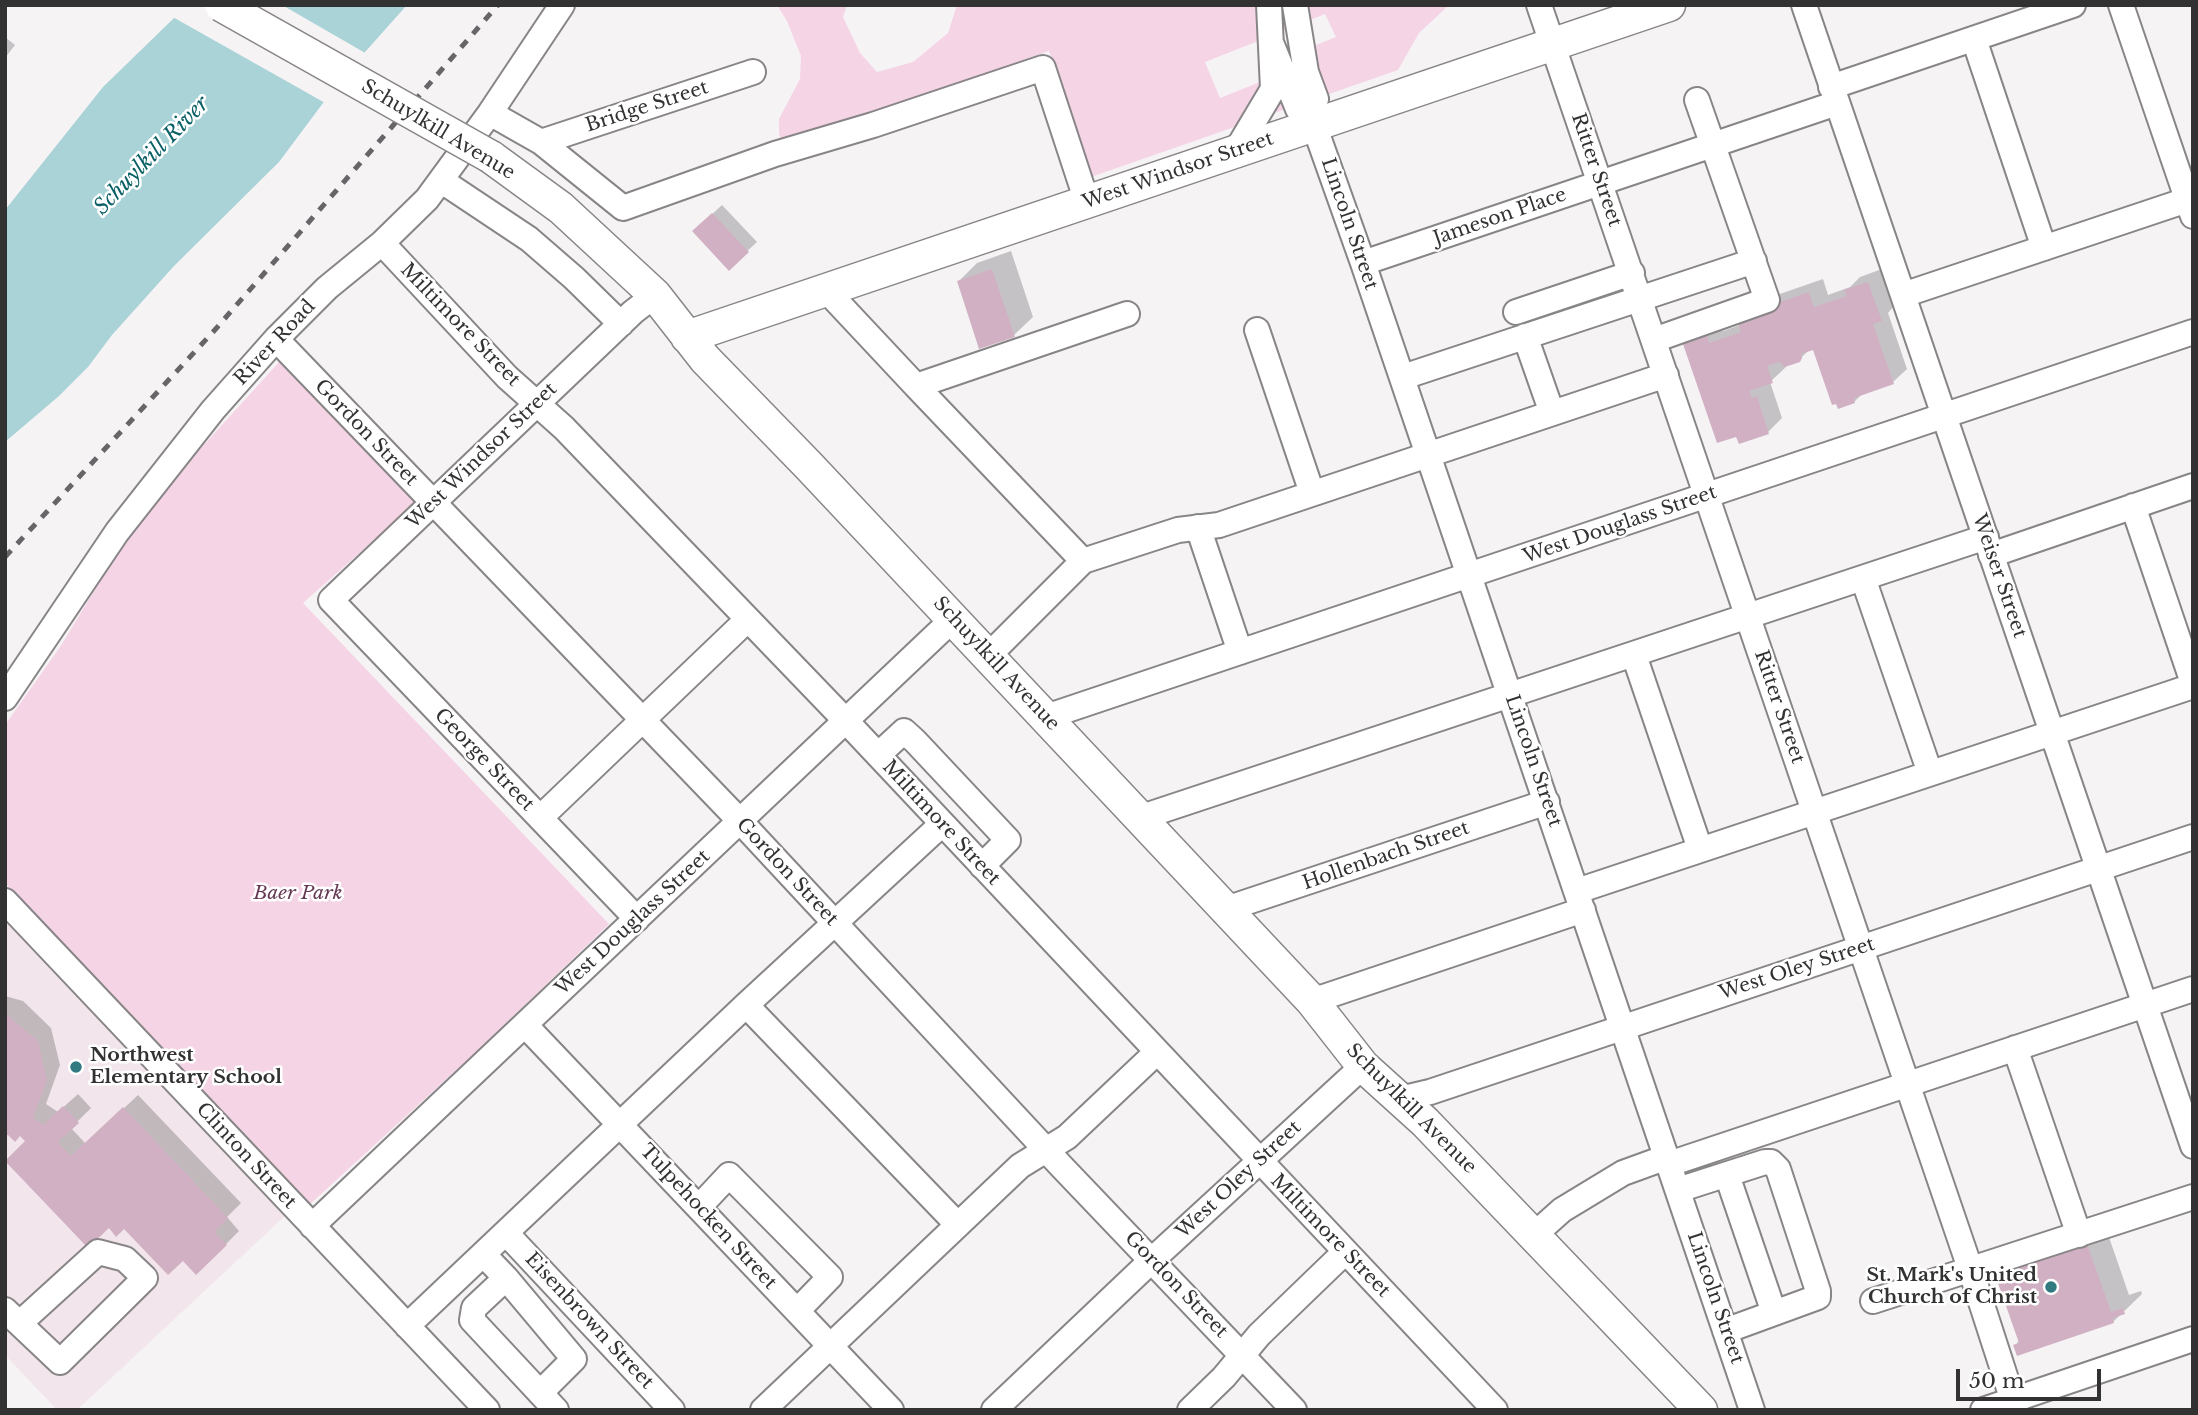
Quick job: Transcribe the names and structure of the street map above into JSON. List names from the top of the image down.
{
  "streets": {
    "main road": ["Schuylkill Avenue", "West Windsor Street"],
    "street": [
      "Bridge Street",
      "Ritter Street",
      "Jameson Place",
      "Lincoln Street",
      "Miltimore Street",
      "River Road",
      "Gordon Street",
      "West Douglass Street",
      "Weiser Street",
      "George Street",
      "Hollenbach Street",
      "West Oley Street",
      "Clinton Street",
      "Tulpehocken Street",
      "Eisenbrown Street"
    ]
  },
  "crossings": [
    ["Schuylkill Avenue", "West Windsor Street"],
    ["Schuylkill Avenue", "River Road"],
    ["Schuylkill Avenue", "West Douglass Street"],
    ["Schuylkill Avenue", "Hollenbach Street"],
    ["Schuylkill Avenue", "West Oley Street"],
    ["Ritter Street", "West Windsor Street"],
    ["Ritter Street", "Jameson Place"],
    ["Ritter Street", "West Douglass Street"],
    ["Ritter Street", "West Oley Street"],
    ["West Windsor Street", "Lincoln Street"],
    ["West Windsor Street", "Miltimore Street"],
    ["West Windsor Street", "Gordon Street"],
    ["West Windsor Street", "George Street"],
    ["Jameson Place", "Lincoln Street"],
    ["Jameson Place", "Weiser Street"],
    ["Lincoln Street", "West Douglass Street"],
    ["Lincoln Street", "Hollenbach Street"],
    ["Lincoln Street", "West Oley Street"],
    ["Miltimore Street", "River Road"],
    ["Miltimore Street", "West Douglass Street"],
    ["Miltimore Street", "West Oley Street"],
    ["River Road", "Gordon Street"],
    ["Gordon Street", "West Douglass Street"],
    ["Gordon Street", "West Oley Street"],
    ["West Douglass Street", "Weiser Street"],
    ["West Douglass Street", "George Street"],
    ["West Douglass Street", "Clinton Street"],
    ["West Douglass Street", "Tulpehocken Street"],
    ["Weiser Street", "West Oley Street"]
  ],
  "water": ["Schuylkill River"],
  "parks": ["Baer Park"],
  "places": ["Northwest Elementary School", "St. Mark's United Church of Christ"],
  "scale_bar": "50 m"
}
